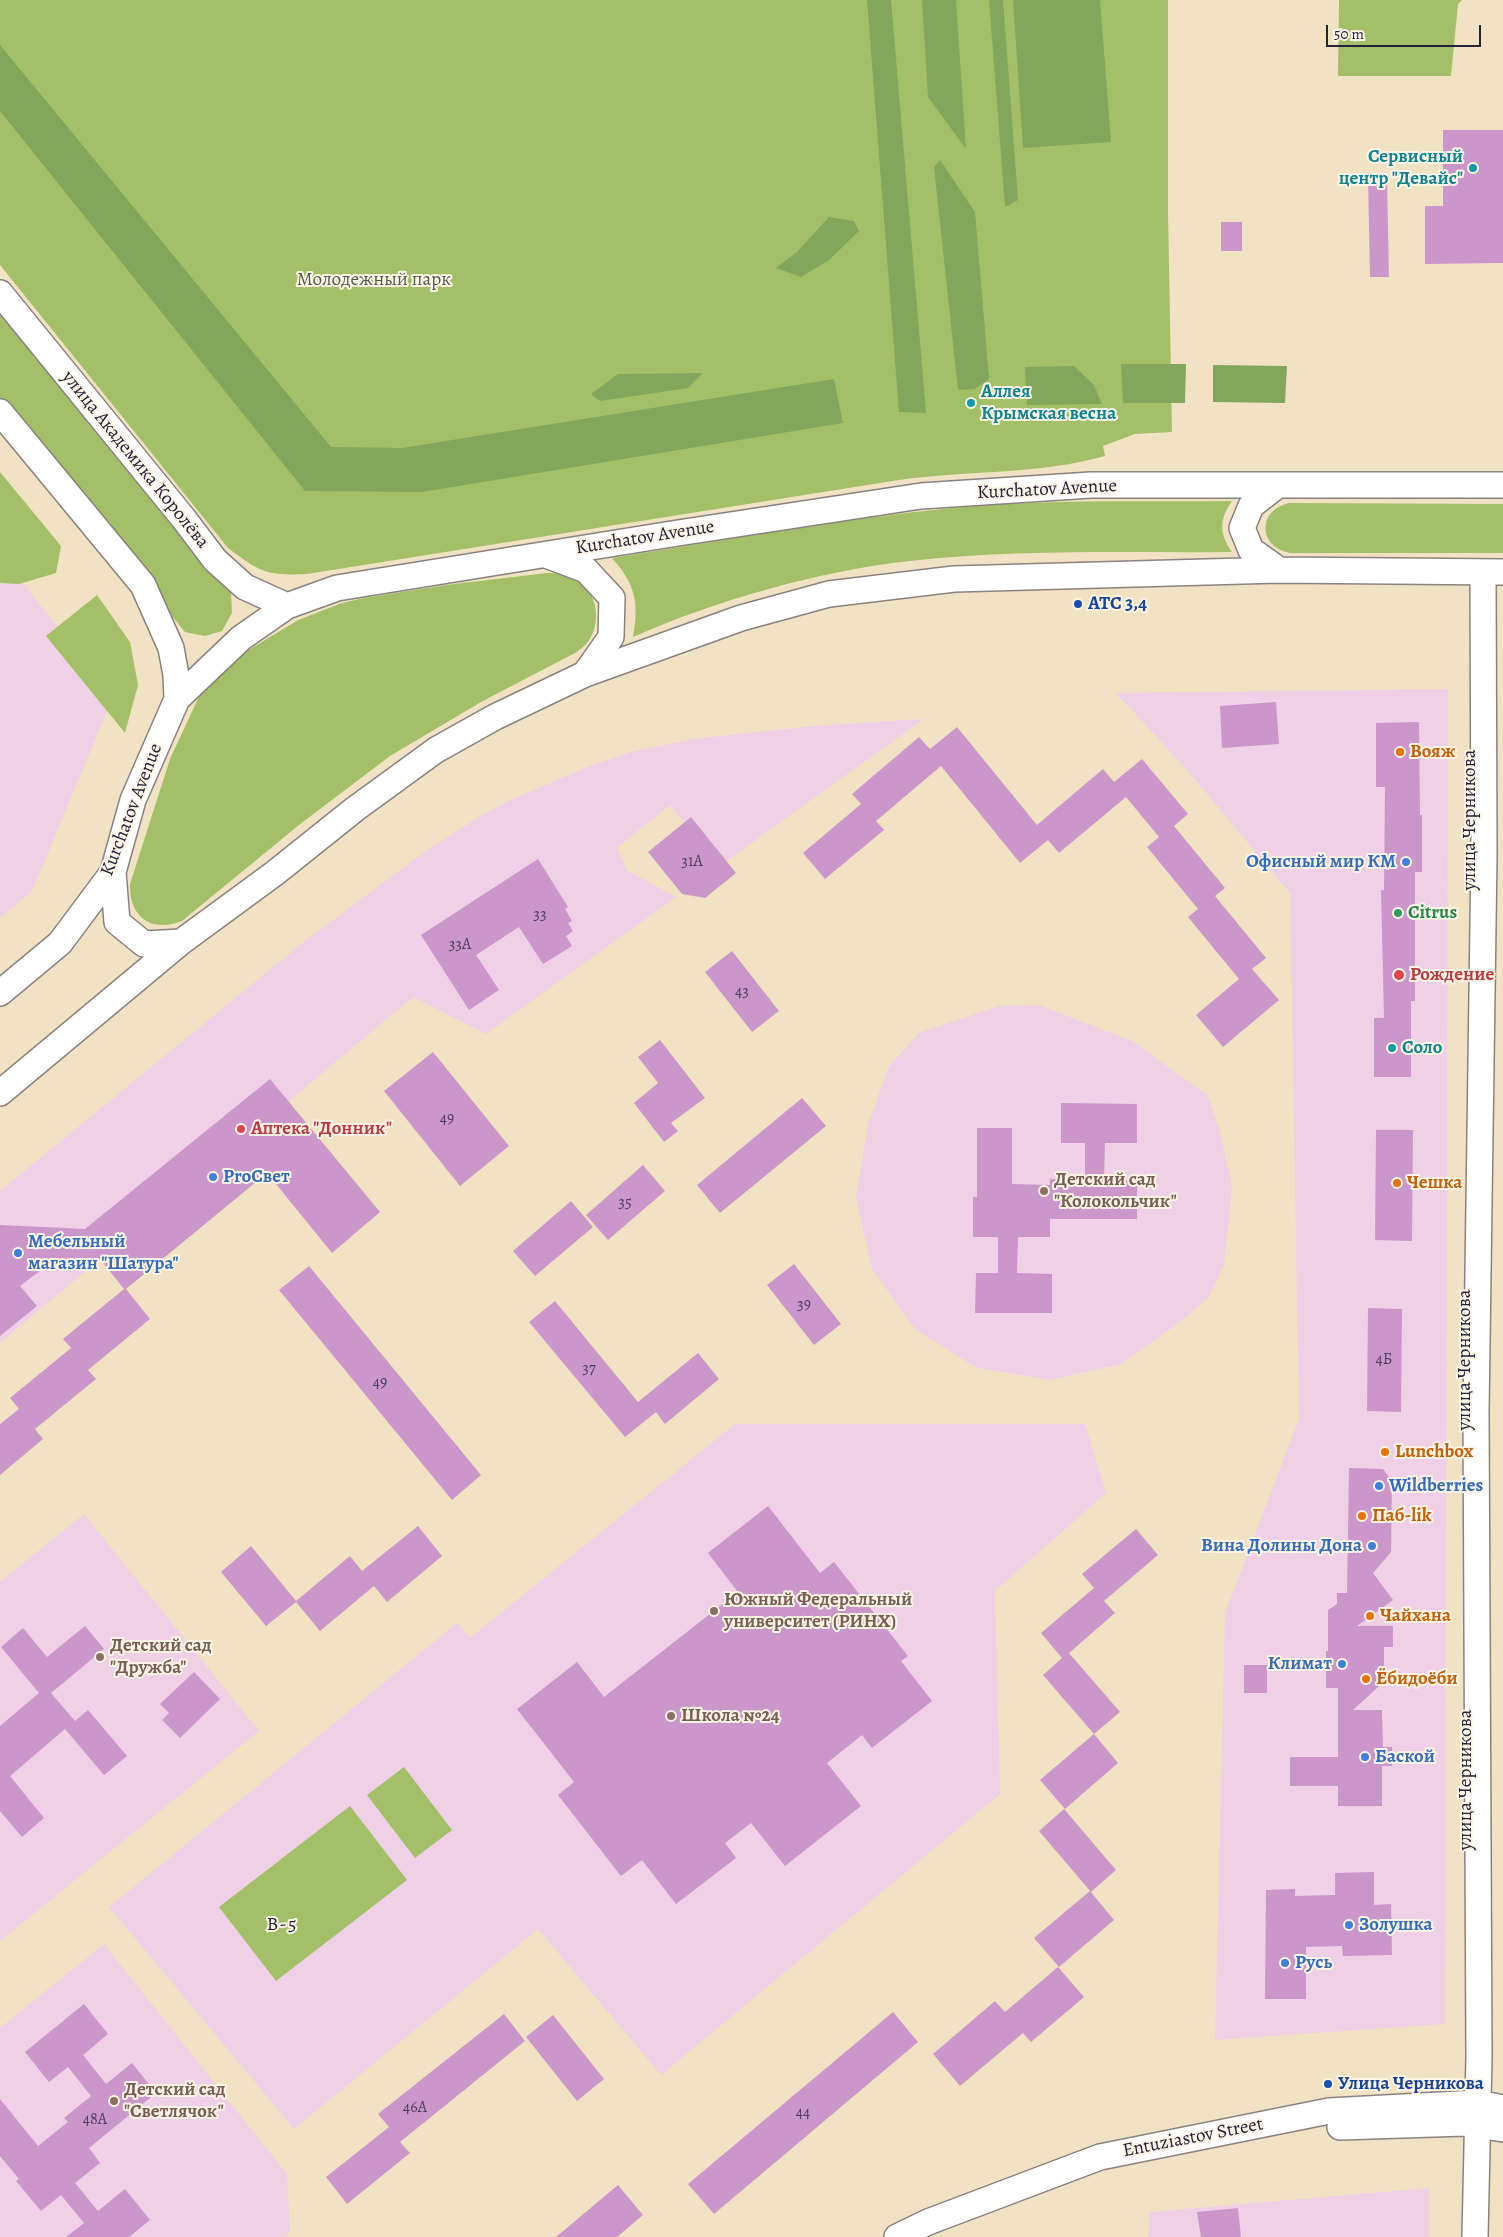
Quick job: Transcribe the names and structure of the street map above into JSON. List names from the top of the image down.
{
  "streets": {
    "street": [
      "улица Академика Королёва",
      "Kurchatov Avenue",
      "улица Черникова",
      "Entuziastov Street"
    ]
  },
  "crossings": [
    ["улица Академика Королёва", "Kurchatov Avenue"],
    ["улица Черникова", "Entuziastov Street"]
  ],
  "districts": ["В-5"],
  "parks": ["Молодежный парк"],
  "places": [
    "Сервисный центр \"Девайс\"",
    "Аллея Крымская весна",
    "АТС 3,4",
    "Вояж",
    "Офисный мир КМ",
    "Citrus",
    "Рождение",
    "Соло",
    "Аптека \"Донник\"",
    "ProСвет",
    "Чешка",
    "Детский сад \"Колокольчик\"",
    "Мебельный магазин \"Шатура\"",
    "Lunchbox",
    "Wildberries",
    "Паб-lik",
    "Вина Долины Дона",
    "Южный Федеральный университет (РИНХ)",
    "Чайхана",
    "Детский сад \"Дружба\"",
    "Климат",
    "Ёбидоёби",
    "Школа №24",
    "Баской",
    "Золушка",
    "Русь",
    "Улица Черникова",
    "Детский сад \"Светлячок\""
  ],
  "house_numbers": [
    "31А",
    "33",
    "33А",
    "43",
    "49",
    "35",
    "39",
    "4Б",
    "37",
    "49",
    "46А",
    "44",
    "48А"
  ],
  "scale_bar": "50 m"
}
